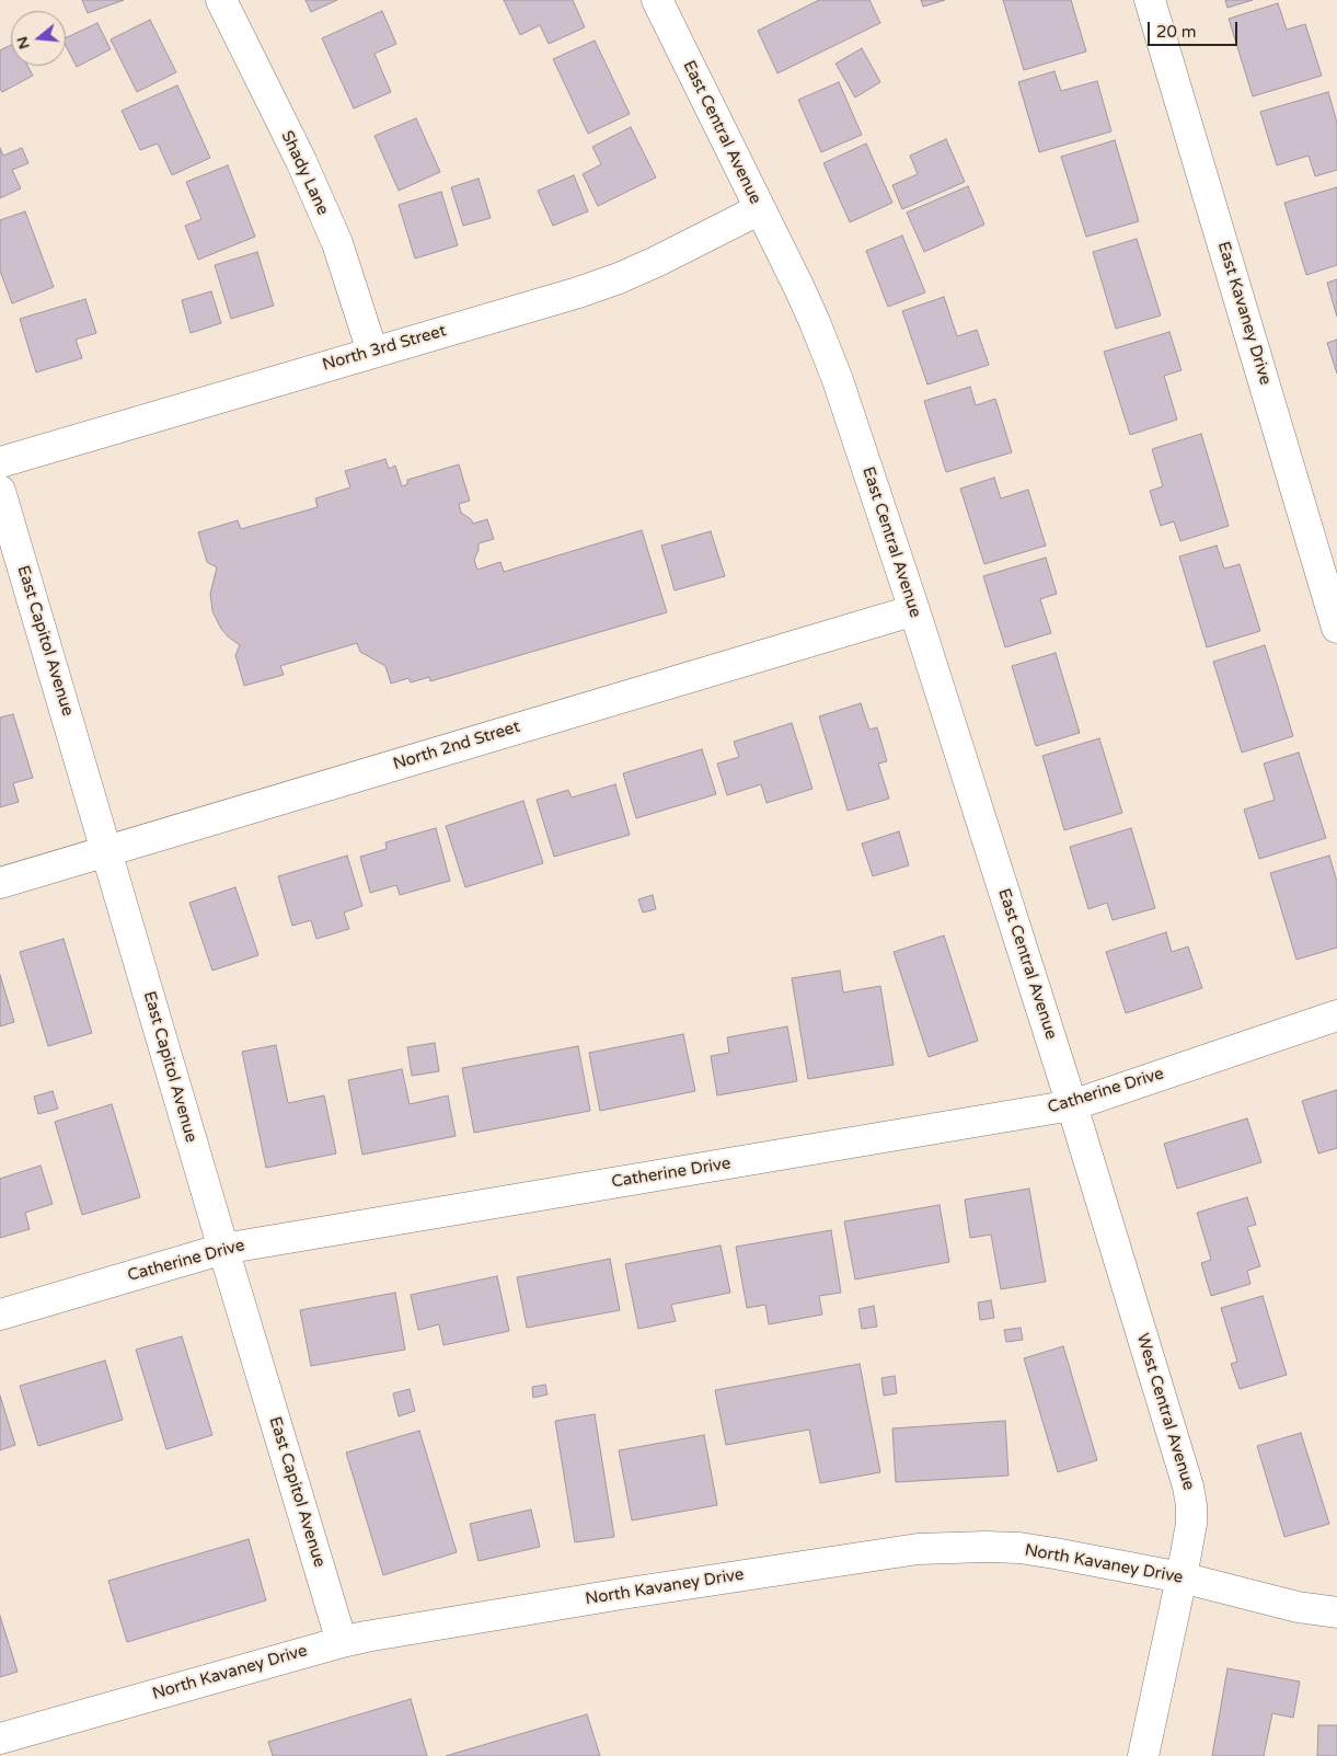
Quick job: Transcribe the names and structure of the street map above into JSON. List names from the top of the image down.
{
  "streets": {
    "street": [
      "East Central Avenue",
      "Shady Lane",
      "East Kavaney Drive",
      "North 3rd Street",
      "East Capitol Avenue",
      "North 2nd Street",
      "Catherine Drive",
      "West Central Avenue",
      "North Kavaney Drive"
    ]
  },
  "crossings": [
    ["East Central Avenue", "North 3rd Street"],
    ["East Central Avenue", "North 2nd Street"],
    ["East Central Avenue", "Catherine Drive"],
    ["East Central Avenue", "West Central Avenue"],
    ["Shady Lane", "North 3rd Street"],
    ["East Capitol Avenue", "North 2nd Street"],
    ["East Capitol Avenue", "Catherine Drive"],
    ["East Capitol Avenue", "North Kavaney Drive"],
    ["Catherine Drive", "West Central Avenue"],
    ["West Central Avenue", "North Kavaney Drive"]
  ],
  "scale_bar": "20 m",
  "north": "left"
}
